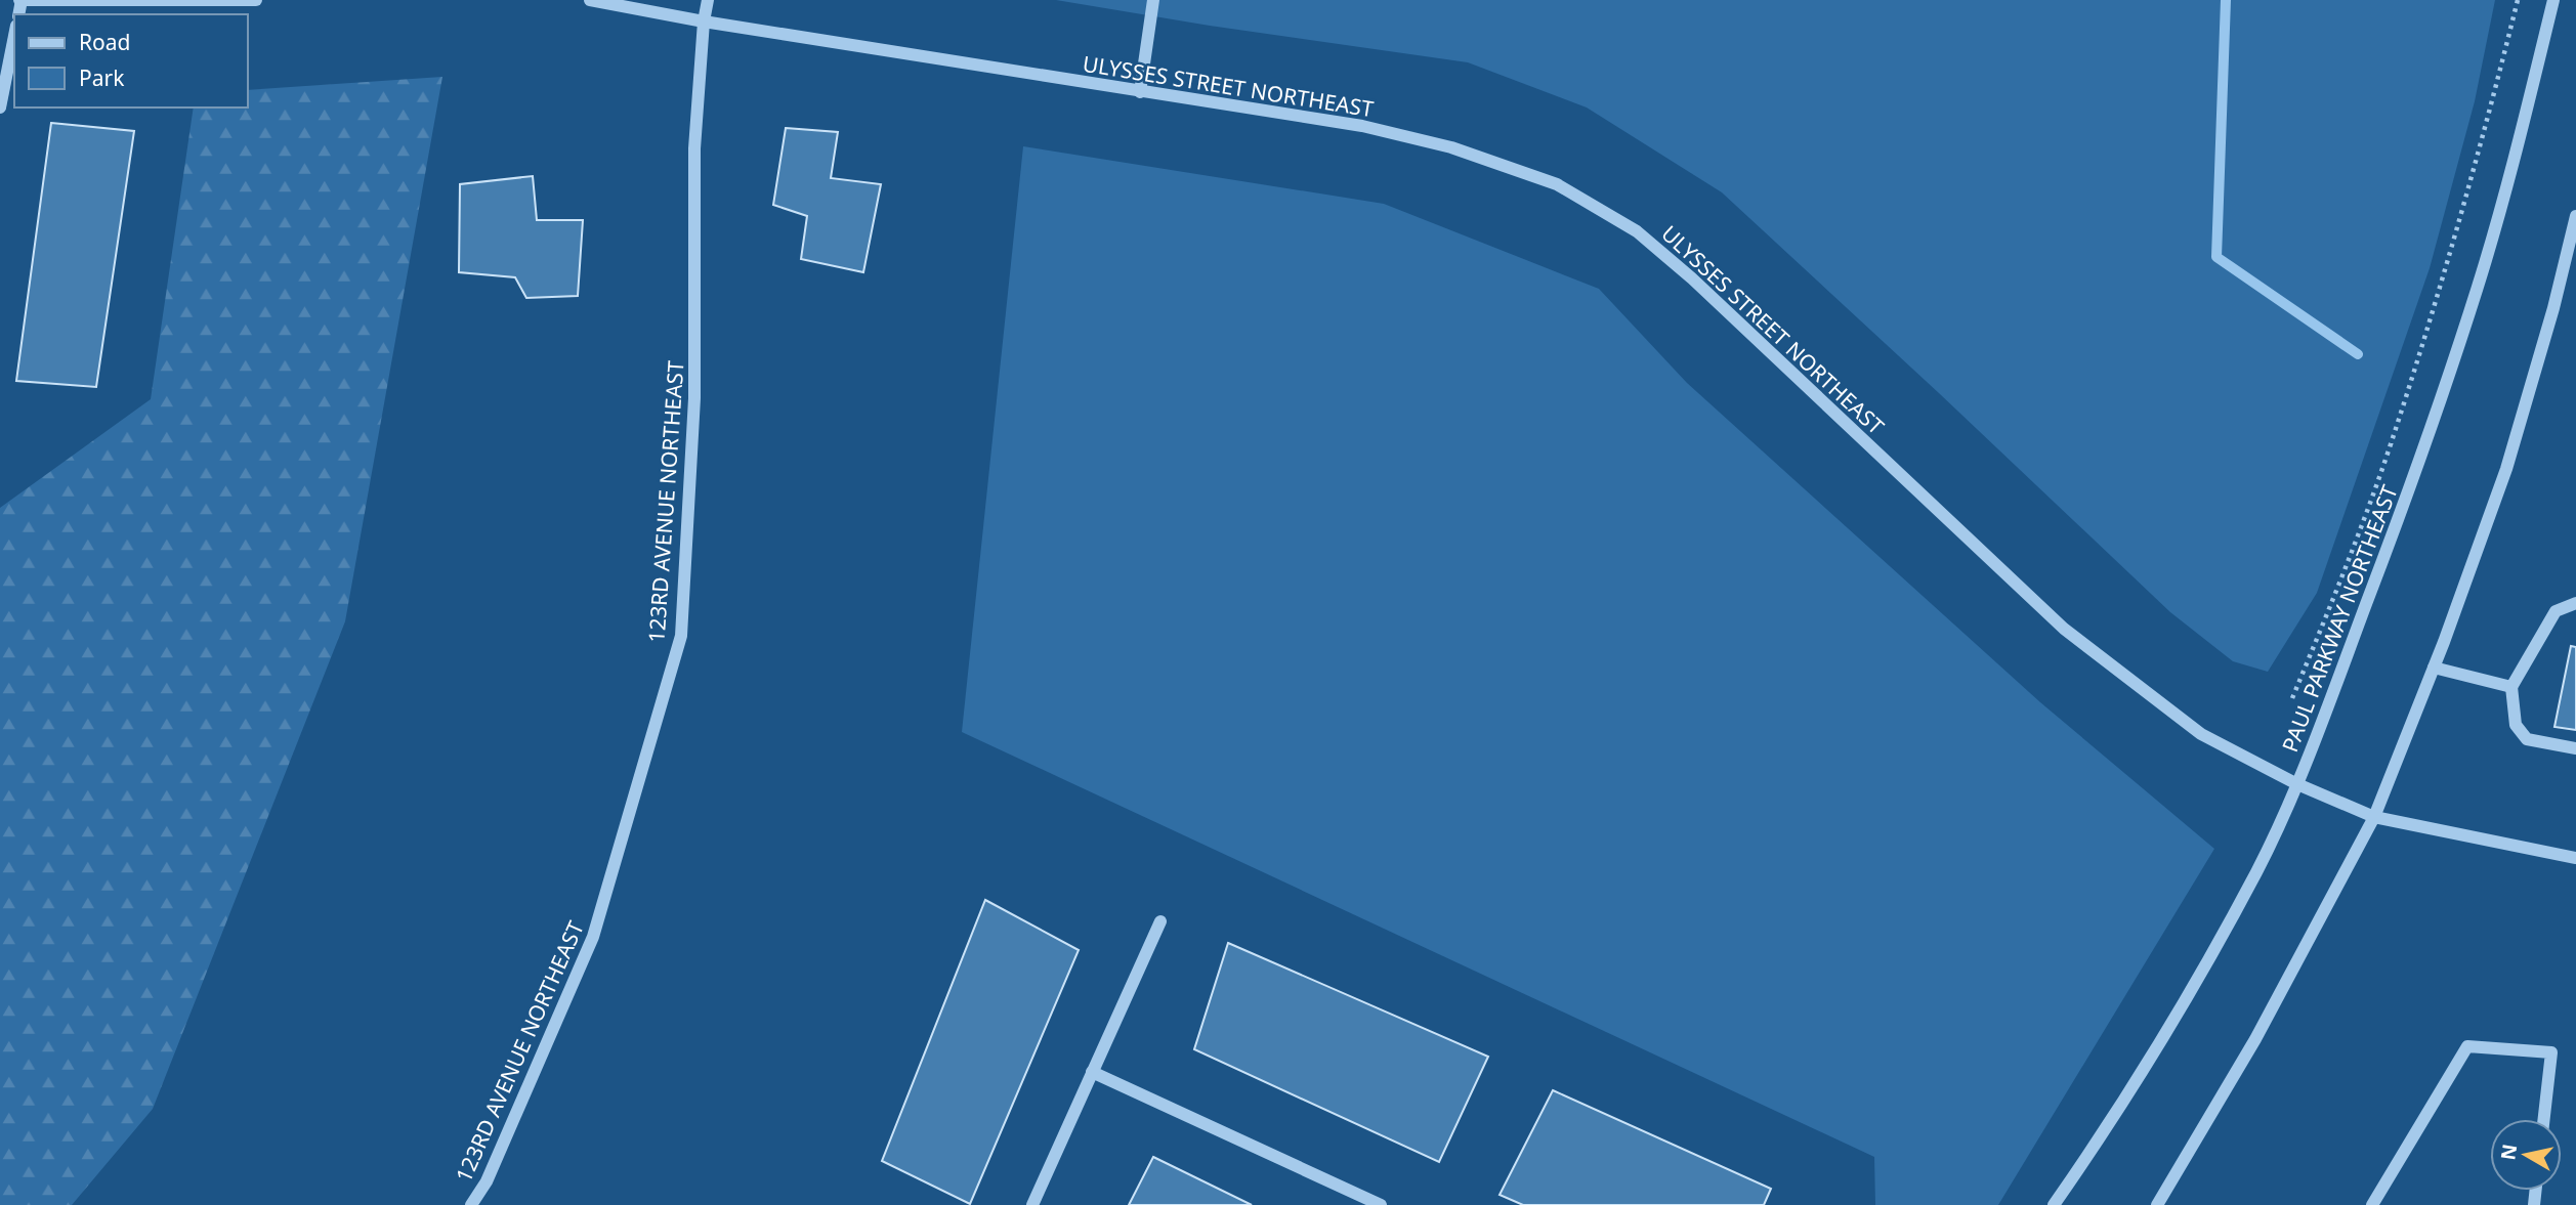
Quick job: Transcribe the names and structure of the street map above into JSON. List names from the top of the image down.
{
  "streets": {
    "street": ["ULYSSES STREET NORTHEAST", "123RD AVENUE NORTHEAST", "PAUL PARKWAY NORTHEAST"]
  },
  "crossings": [
    ["ULYSSES STREET NORTHEAST", "123RD AVENUE NORTHEAST"],
    ["ULYSSES STREET NORTHEAST", "PAUL PARKWAY NORTHEAST"]
  ],
  "legend": ["Road", "Park"],
  "north": "left"
}
